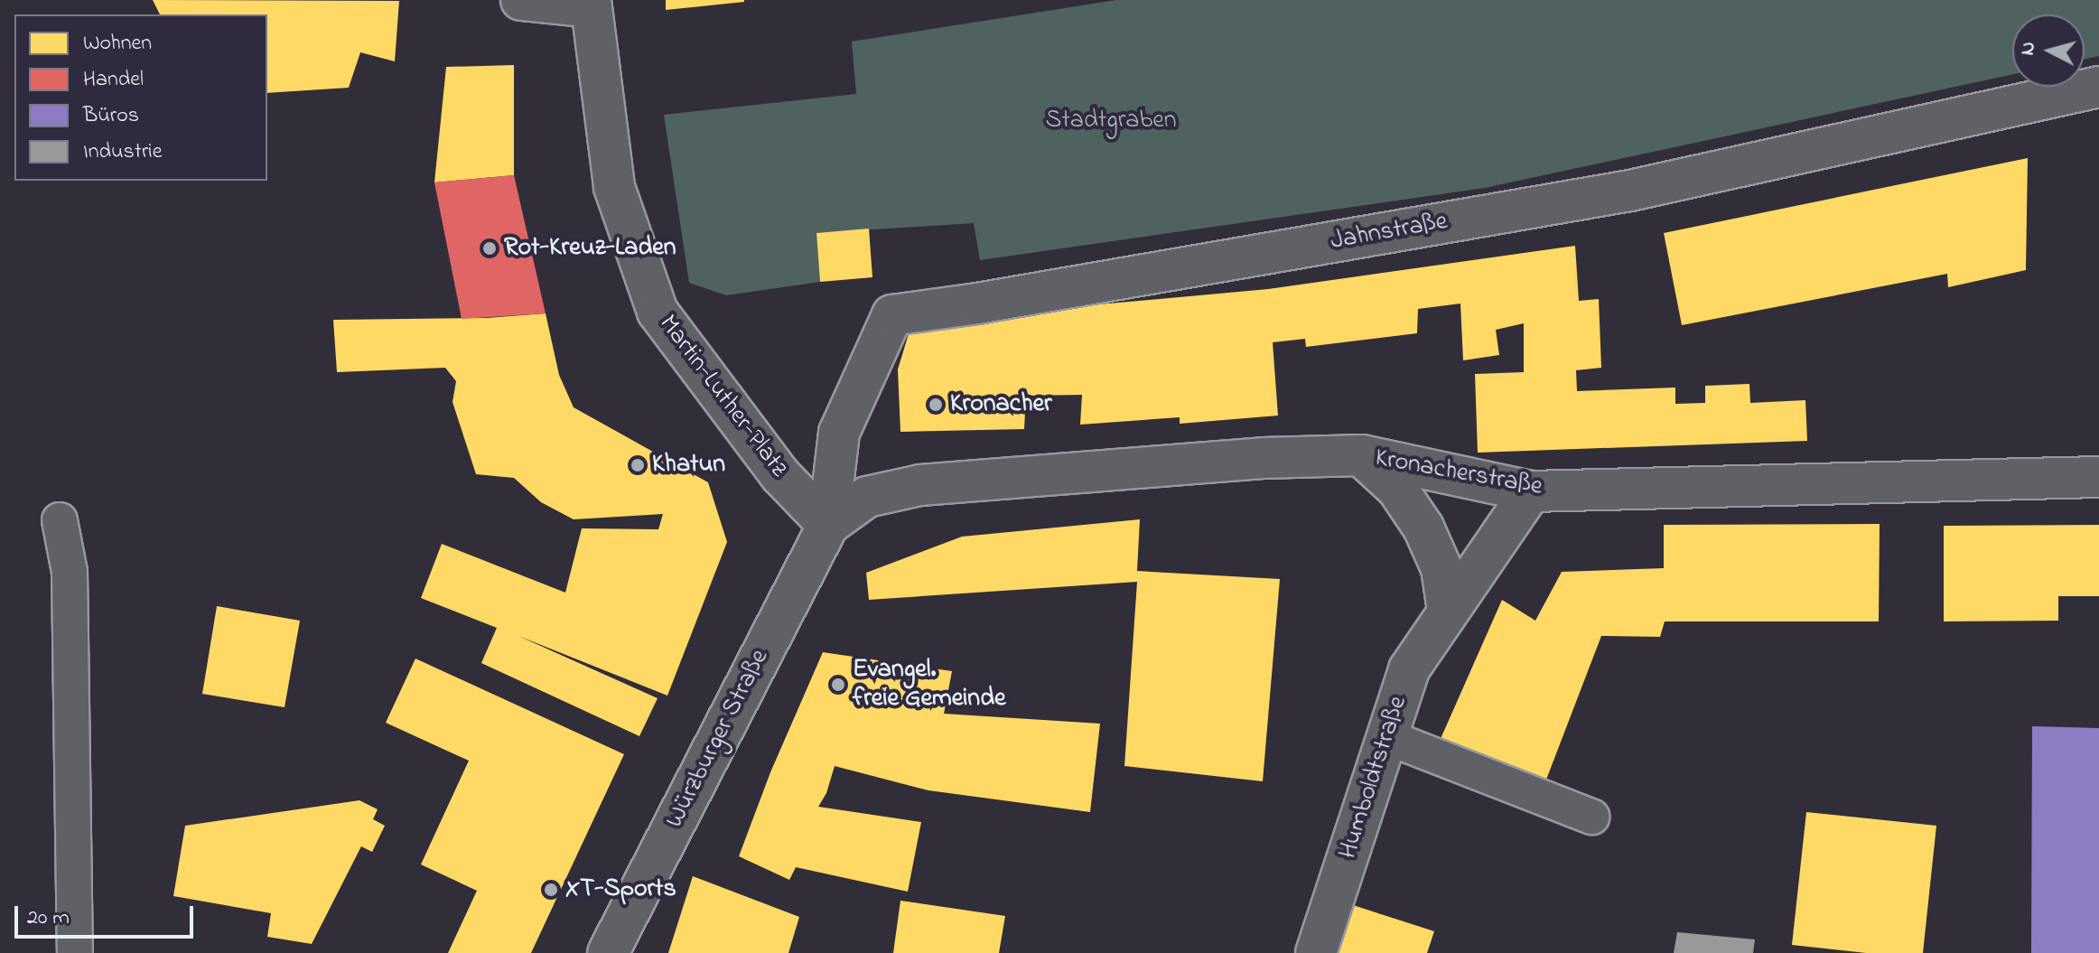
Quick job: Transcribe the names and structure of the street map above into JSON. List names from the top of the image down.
{
  "streets": {
    "street": [
      "Jahnstraße",
      "Martin-Luther-Platz",
      "Kronacherstraße",
      "Würzburger Straße",
      "Humboldtstraße"
    ]
  },
  "crossings": [
    ["Jahnstraße", "Martin-Luther-Platz"],
    ["Jahnstraße", "Kronacherstraße"],
    ["Jahnstraße", "Würzburger Straße"],
    ["Martin-Luther-Platz", "Kronacherstraße"],
    ["Martin-Luther-Platz", "Würzburger Straße"],
    ["Kronacherstraße", "Würzburger Straße"],
    ["Kronacherstraße", "Humboldtstraße"]
  ],
  "parks": ["Stadtgraben"],
  "places": [
    "Rot-Kreuz-Laden",
    "Kronacher",
    "Khatun",
    "Evangel. freie Gemeinde",
    "XT-Sports"
  ],
  "legend": [
    "Wohnen",
    "Handel",
    "Büros",
    "Industrie"
  ],
  "scale_bar": "20 m",
  "north": "left"
}
